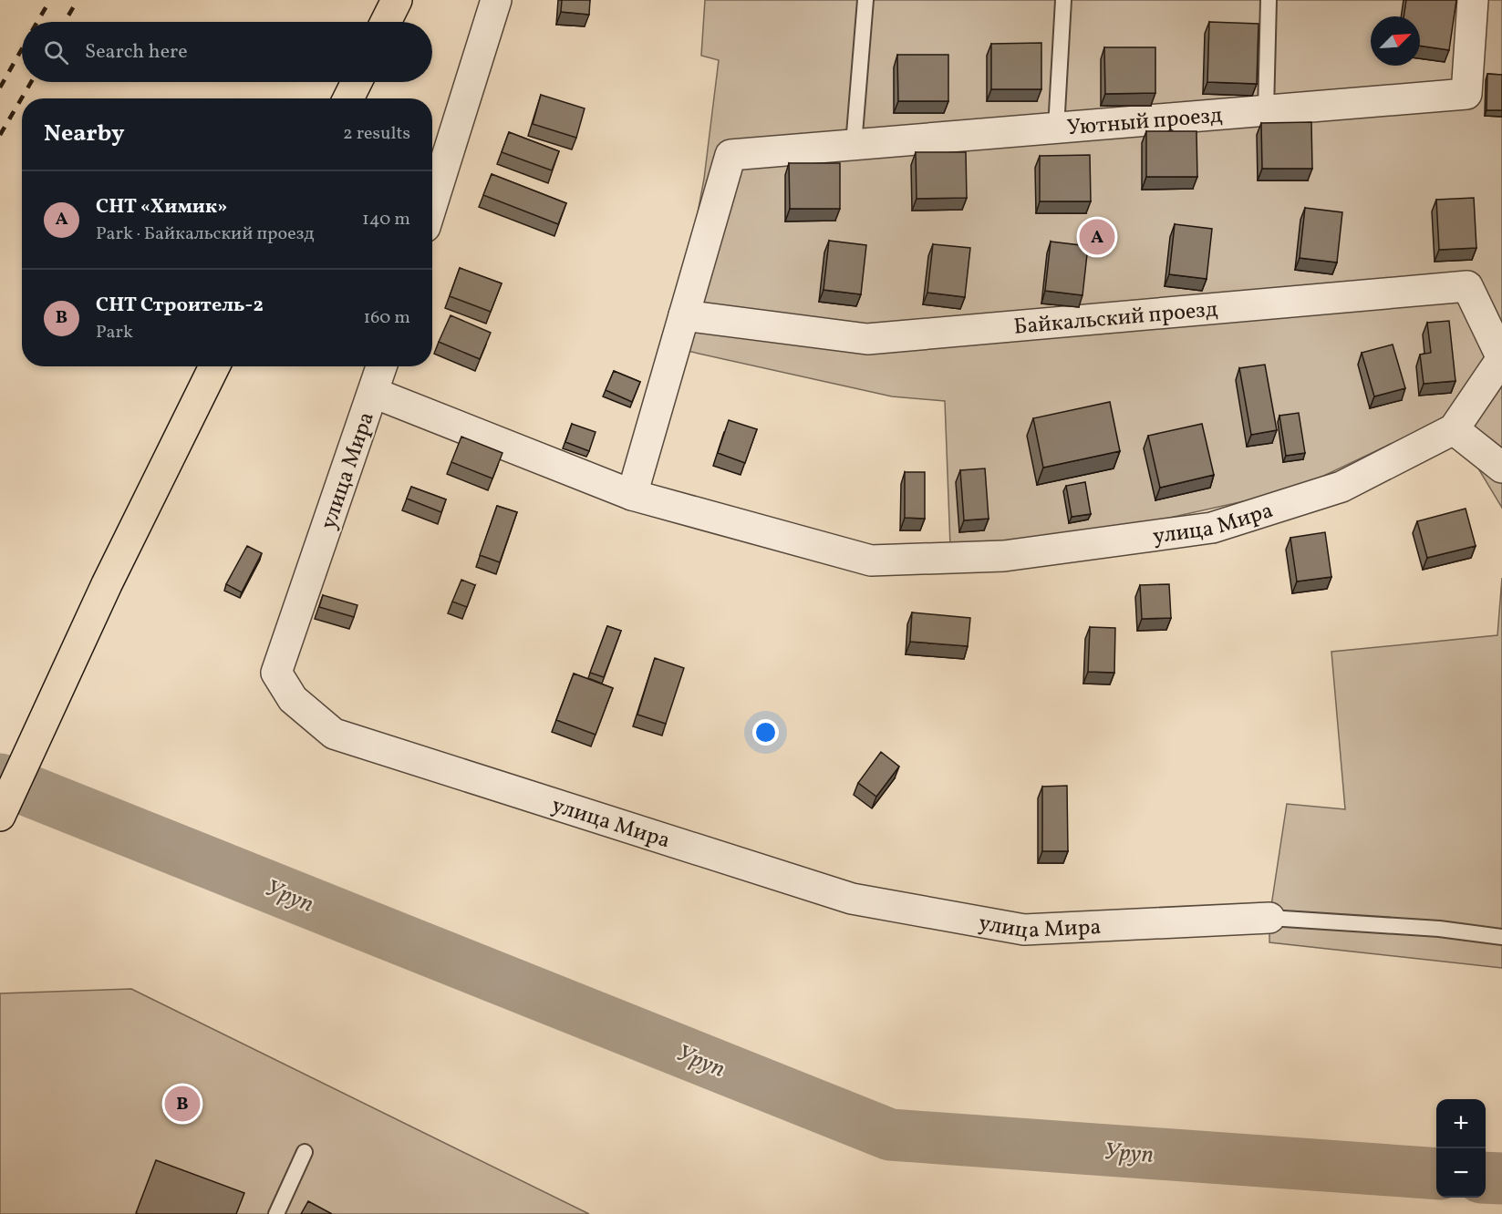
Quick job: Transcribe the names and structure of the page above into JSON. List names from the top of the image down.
{
  "streets": {
    "street": ["Уютный проезд", "Байкальский проезд", "улица Мира"]
  },
  "crossings": [
    ["Уютный проезд", "Байкальский проезд"],
    ["Байкальский проезд", "улица Мира"]
  ],
  "water": ["Уруп"],
  "north": "top right",
  "page": {
    "search": "Search here",
    "heading": ["Nearby", "2 results"],
    "list": [
      {
        "mark": "A",
        "name": "СНТ «Химик»",
        "note": "Park · Байкальский проезд",
        "value": "140 m"
      },
      {
        "mark": "B",
        "name": "СНТ Строитель-2",
        "note": "Park",
        "value": "160 m"
      }
    ],
    "pins": ["A", "B"],
    "map_buttons": ["+", "−"]
  }
}
